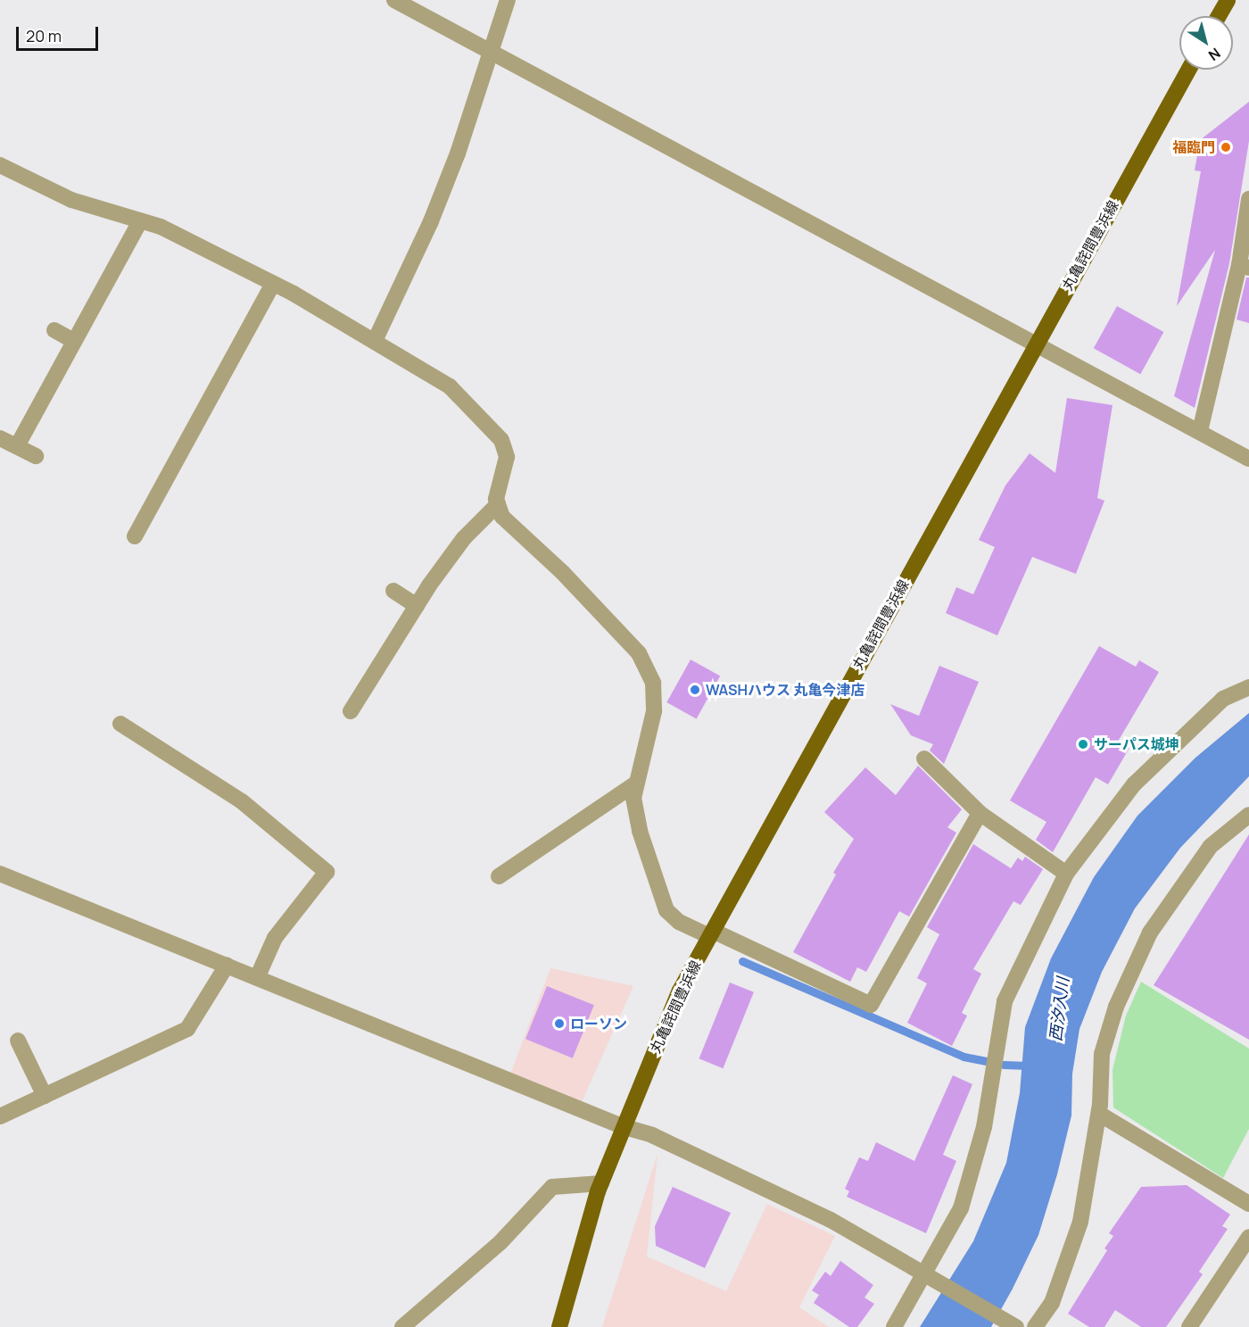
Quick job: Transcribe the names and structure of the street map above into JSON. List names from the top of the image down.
{
  "streets": {
    "main road": ["丸亀詫間豊浜線"]
  },
  "water": ["西汐入川"],
  "places": [
    "福臨門",
    "WASHハウス 丸亀今津店",
    "サーパス城坤",
    "ローソン"
  ],
  "scale_bar": "20 m",
  "north": "bottom right"
}
